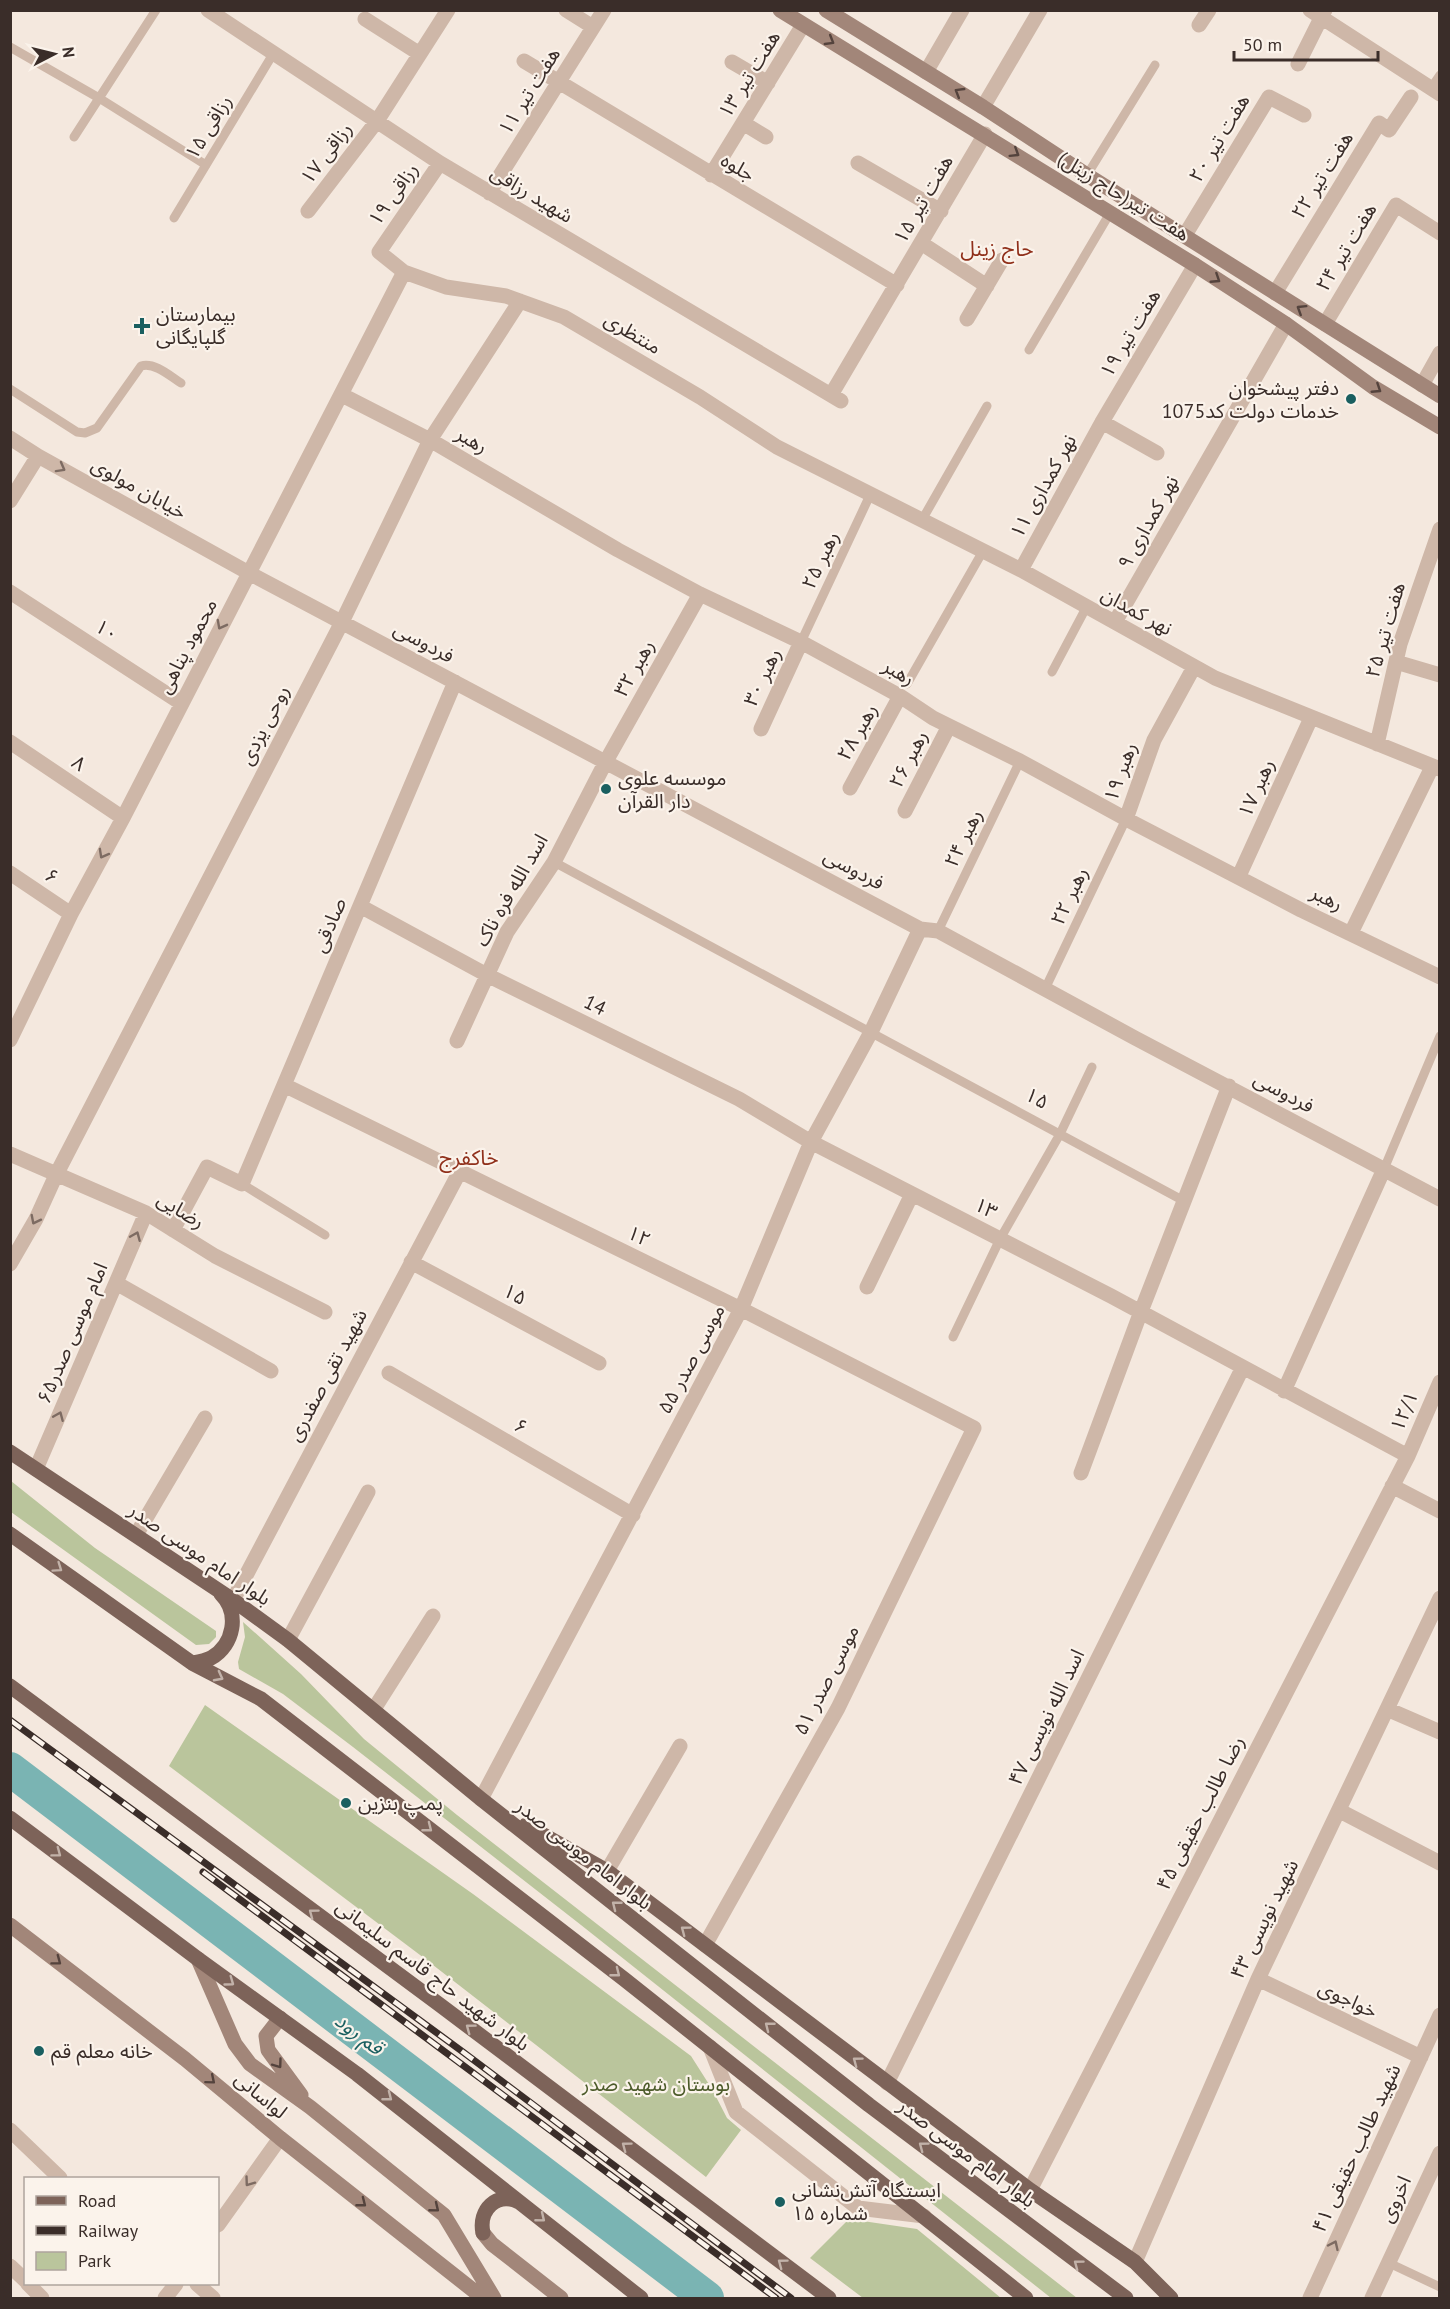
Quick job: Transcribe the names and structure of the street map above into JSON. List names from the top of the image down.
{
  "streets": {
    "main road": [
      "هفت تیر(حاج زینل)",
      "بلوار امام موسی صدر",
      "بلوار شهید حاج قاسم سلیمانی",
      "لواسانی"
    ],
    "street": [
      "هفت تیر ۱۳",
      "هفت تیر ۱۱",
      "هفت تیر ۲۰",
      "رزاقی ۱۷",
      "جلوه",
      "هفت تیر ۲۲",
      "رزاقی ۱۹",
      "شهید رزاقی",
      "هفت تیر ۱۵",
      "هفت تیر ۲۴",
      "منتظری",
      "هفت تیر ۱۹",
      "رهبر",
      "نهر کمداری ۱۱",
      "خیابان مولوی",
      "نهر کمداری ۹",
      "نهر کمدان",
      "۱۰",
      "هفت تیر ۲۵",
      "فردوسی",
      "محمود پناهی",
      "رهبر ۳۲",
      "رهبر ۳۰",
      "روحی یزدی",
      "رهبر ۲۸",
      "رهبر ۲۶",
      "۸",
      "رهبر ۱۹",
      "رهبر ۱۷",
      "۶",
      "اسد الله فره ناک",
      "صادقی",
      "14",
      "۱۵",
      "۱۳",
      "رضایی",
      "۱۲",
      "امام موسی صدر۶۵",
      "موسی صدر ۵۵",
      "شهید تقی صفدری",
      "۱۲/۱",
      "موسی صدر ۵۱",
      "۴۷ اسد الله نویسی",
      "۴۵ رضا طالب حقیقی",
      "۴۳ شهید نویسی",
      "خواجوی",
      "۴۱ شهید طالب حقیقی",
      "اخروی"
    ],
    "lane": [
      "رزاقی ۱۵",
      "رهبر ۲۵",
      "رهبر ۲۴",
      "رهبر ۲۲"
    ]
  },
  "crossings": [
    ["هفت تیر ۱۳", "جلوه"],
    ["هفت تیر ۱۳", "هفت تیر(حاج زینل)"],
    ["هفت تیر ۱۱", "جلوه"],
    ["هفت تیر ۱۱", "شهید رزاقی"],
    ["رزاقی ۱۵", "شهید رزاقی"],
    ["هفت تیر ۲۰", "هفت تیر(حاج زینل)"],
    ["رزاقی ۱۷", "شهید رزاقی"],
    ["جلوه", "هفت تیر ۱۵"],
    ["هفت تیر ۲۲", "هفت تیر(حاج زینل)"],
    ["رزاقی ۱۹", "شهید رزاقی"],
    ["رزاقی ۱۹", "منتظری"],
    ["رزاقی ۱۹", "محمود پناهی"],
    ["شهید رزاقی", "هفت تیر ۱۵"],
    ["هفت تیر(حاج زینل)", "هفت تیر ۱۵"],
    ["هفت تیر(حاج زینل)", "هفت تیر ۲۴"],
    ["هفت تیر(حاج زینل)", "هفت تیر ۱۹"],
    ["هفت تیر(حاج زینل)", "نهر کمداری ۹"],
    ["منتظری", "نهر کمدان"],
    ["منتظری", "محمود پناهی"],
    ["منتظری", "روحی یزدی"],
    ["هفت تیر ۱۹", "نهر کمداری ۱۱"],
    ["رهبر", "رهبر ۲۵"],
    ["رهبر", "محمود پناهی"],
    ["رهبر", "رهبر ۳۲"],
    ["رهبر", "رهبر ۳۰"],
    ["رهبر", "روحی یزدی"],
    ["رهبر", "رهبر ۲۸"],
    ["رهبر", "رهبر ۲۶"],
    ["رهبر", "رهبر ۱۹"],
    ["رهبر", "رهبر ۱۷"],
    ["رهبر", "رهبر ۲۴"],
    ["رهبر", "رهبر ۲۲"],
    ["نهر کمداری ۱۱", "نهر کمدان"],
    ["خیابان مولوی", "فردوسی"],
    ["خیابان مولوی", "محمود پناهی"],
    ["نهر کمداری ۹", "نهر کمدان"],
    ["رهبر ۲۵", "نهر کمدان"],
    ["رهبر ۲۵", "رهبر ۳۰"],
    ["نهر کمدان", "هفت تیر ۲۵"],
    ["نهر کمدان", "رهبر ۱۹"],
    ["نهر کمدان", "رهبر ۱۷"],
    ["۱۰", "محمود پناهی"],
    ["فردوسی", "محمود پناهی"],
    ["فردوسی", "رهبر ۳۲"],
    ["فردوسی", "روحی یزدی"],
    ["فردوسی", "رهبر ۲۴"],
    ["فردوسی", "اسد الله فره ناک"],
    ["فردوسی", "رهبر ۲۲"],
    ["فردوسی", "صادقی"],
    ["فردوسی", "موسی صدر ۵۵"],
    ["محمود پناهی", "۸"],
    ["محمود پناهی", "۶"],
    ["رهبر ۳۲", "اسد الله فره ناک"],
    ["روحی یزدی", "رضایی"],
    ["رهبر ۱۹", "رهبر ۲۲"],
    ["۶", "موسی صدر ۵۵"],
    ["اسد الله فره ناک", "14"],
    ["اسد الله فره ناک", "۱۵"],
    ["صادقی", "14"],
    ["صادقی", "۱۲"],
    ["14", "۱۳"],
    ["14", "موسی صدر ۵۵"],
    ["۱۵", "موسی صدر ۵۵"],
    ["۱۵", "شهید تقی صفدری"],
    ["۱۳", "موسی صدر ۵۵"],
    ["۱۳", "۱۲/۱"],
    ["۱۳", "۴۷ اسد الله نویسی"],
    ["۱۳", "۴۵ رضا طالب حقیقی"],
    ["رضایی", "امام موسی صدر۶۵"],
    ["۱۲", "موسی صدر ۵۵"],
    ["۱۲", "شهید تقی صفدری"],
    ["۱۲", "موسی صدر ۵۱"],
    ["امام موسی صدر۶۵", "بلوار امام موسی صدر"],
    ["موسی صدر ۵۵", "بلوار امام موسی صدر"],
    ["شهید تقی صفدری", "بلوار امام موسی صدر"],
    ["۱۲/۱", "۴۵ رضا طالب حقیقی"],
    ["۴۳ شهید نویسی", "خواجوی"],
    ["خواجوی", "۴۱ شهید طالب حقیقی"]
  ],
  "one_way": ["خیابان مولوی", "۴۱ شهید طالب حقیقی"],
  "districts": ["حاج زینل", "خاکفرج"],
  "water": ["قم رود"],
  "parks": ["بوستان شهید صدر"],
  "places": {
    "health": ["بیمارستان گلپایگانی"],
    "other": [
      "دفتر پیشخوان خدمات دولت کد1075",
      "موسسه علوی دار القرآن",
      "پمپ بنزین",
      "خانه معلم قم",
      "ایستگاه آتش‌نشانی شماره ۱۵"
    ]
  },
  "legend": ["Road", "Railway", "Park"],
  "scale_bar": "50 m",
  "north": "right"
}
